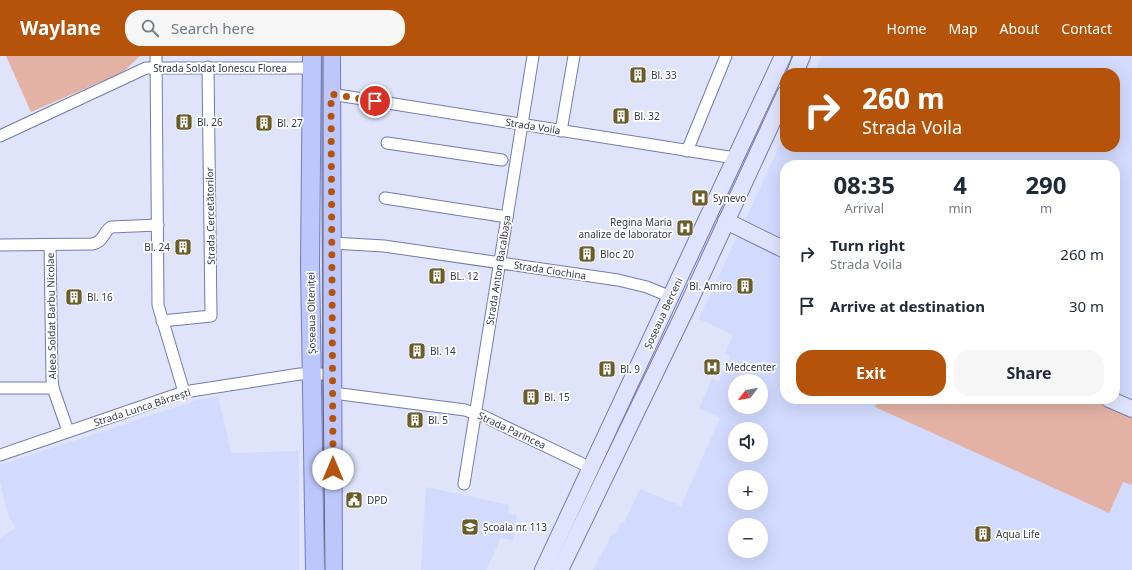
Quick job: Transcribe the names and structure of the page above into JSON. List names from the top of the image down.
{
  "streets": {
    "main road": ["Șoseaua Olteniței", "Șoseaua Berceni"],
    "street": [
      "Strada Soldat Ionescu Florea",
      "Strada Voila",
      "Strada Cercetătorilor",
      "Strada Anton Bacalbașa",
      "Strada Ciochina",
      "Aleea Soldat Barbu Nicolae",
      "Strada Lunca Bârzești",
      "Strada Parincea"
    ]
  },
  "crossings": [
    ["Strada Soldat Ionescu Florea", "Strada Cercetătorilor"],
    ["Strada Soldat Ionescu Florea", "Șoseaua Olteniței"],
    ["Strada Voila", "Strada Anton Bacalbașa"],
    ["Strada Voila", "Șoseaua Olteniței"],
    ["Strada Voila", "Șoseaua Berceni"],
    ["Strada Anton Bacalbașa", "Strada Ciochina"],
    ["Strada Anton Bacalbașa", "Strada Parincea"],
    ["Strada Ciochina", "Șoseaua Olteniței"],
    ["Strada Ciochina", "Șoseaua Berceni"],
    ["Șoseaua Olteniței", "Strada Lunca Bârzești"],
    ["Șoseaua Olteniței", "Strada Parincea"],
    ["Șoseaua Berceni", "Strada Parincea"],
    ["Aleea Soldat Barbu Nicolae", "Strada Lunca Bârzești"]
  ],
  "places": {
    "building": [
      "Bl. 33",
      "Bl. 32",
      "Bl. 26",
      "Bl. 27",
      "Bl. 24",
      "Bloc 20",
      "BL. 12",
      "Bl. Amiro",
      "Bl. 16",
      "Bl. 14",
      "Bl. 9",
      "Bl. 15",
      "Bl. 5",
      "Aqua Life"
    ],
    "hospital": ["Synevo", "Regina Maria analize de laborator", "Medcenter"],
    "public building": ["DPD"],
    "school or university": ["Școala nr. 113"]
  },
  "north": "bottom left",
  "page": {
    "header": "Waylane",
    "search": "Search here",
    "nav": [
      "Home",
      "Map",
      "About",
      "Contact"
    ],
    "turn": ["260 m", "Strada Voila"],
    "eta": [
      "08:35",
      "Arrival",
      "4",
      "min",
      "290",
      "m"
    ],
    "list": [
      {
        "name": "Turn right",
        "note": "Strada Voila",
        "value": "260 m"
      },
      {
        "name": "Arrive at destination",
        "value": "30 m"
      }
    ],
    "buttons": ["Exit", "Share"],
    "map_buttons": ["+", "−"]
  }
}
